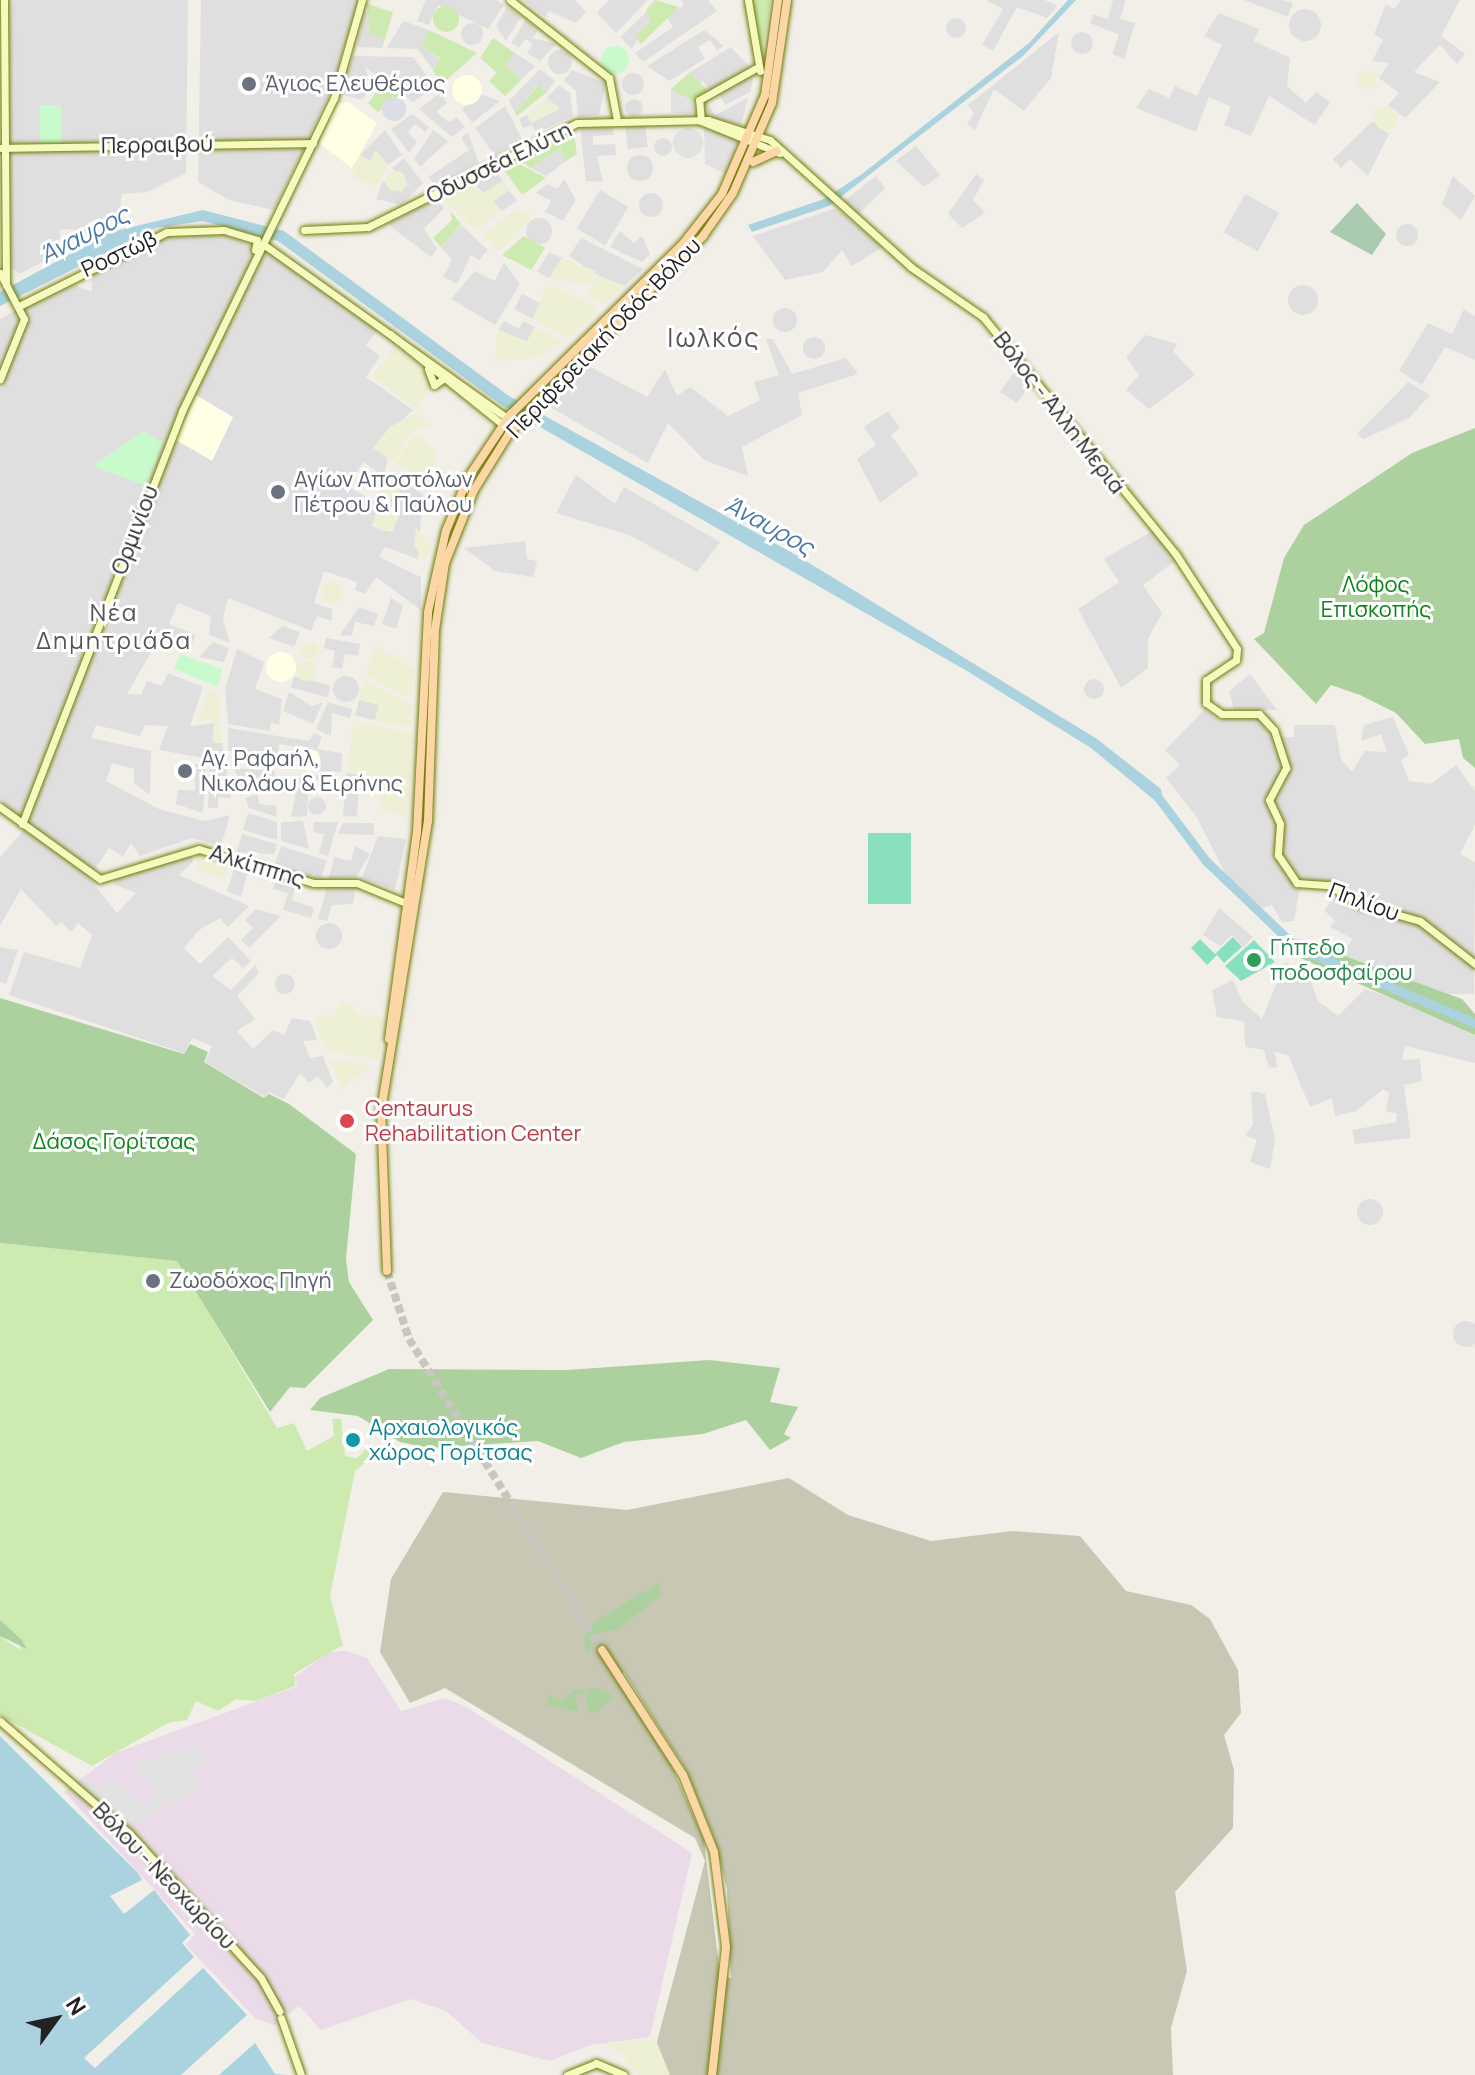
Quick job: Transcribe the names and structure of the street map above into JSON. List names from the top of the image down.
{
  "streets": {
    "main road": ["Περιφερειακή Οδός Βόλου"],
    "street": [
      "Περραιβού",
      "Οδυσσέα Ελύτη",
      "Ροστώβ",
      "Βόλος - Άλλη Μεριά",
      "Ορμινίου",
      "Αλκίππης",
      "Πηλίου",
      "Βόλου - Νεοχωρίου"
    ]
  },
  "crossings": [
    ["Περραιβού", "Ορμινίου"],
    ["Οδυσσέα Ελύτη", "Περιφερειακή Οδός Βόλου"],
    ["Οδυσσέα Ελύτη", "Βόλος - Άλλη Μεριά"],
    ["Ροστώβ", "Ορμινίου"],
    ["Περιφερειακή Οδός Βόλου", "Βόλος - Άλλη Μεριά"],
    ["Περιφερειακή Οδός Βόλου", "Αλκίππης"],
    ["Βόλος - Άλλη Μεριά", "Πηλίου"],
    ["Ορμινίου", "Αλκίππης"]
  ],
  "districts": ["Ιωλκός", "Νέα Δημητριάδα"],
  "water": ["Άναυρος"],
  "parks": ["Λόφος Επισκοπής", "Δάσος Γορίτσας"],
  "places": [
    "Άγιος Ελευθέριος",
    "Αγίων Αποστόλων Πέτρου & Παύλου",
    "Αγ. Ραφαήλ, Νικολάου & Ειρήνης",
    "Γήπεδο ποδοσφαίρου",
    "Centaurus Rehabilitation Center",
    "Ζωοδόχος Πηγή",
    "Αρχαιολογικός χώρος Γορίτσας"
  ],
  "north": "top right"
}
